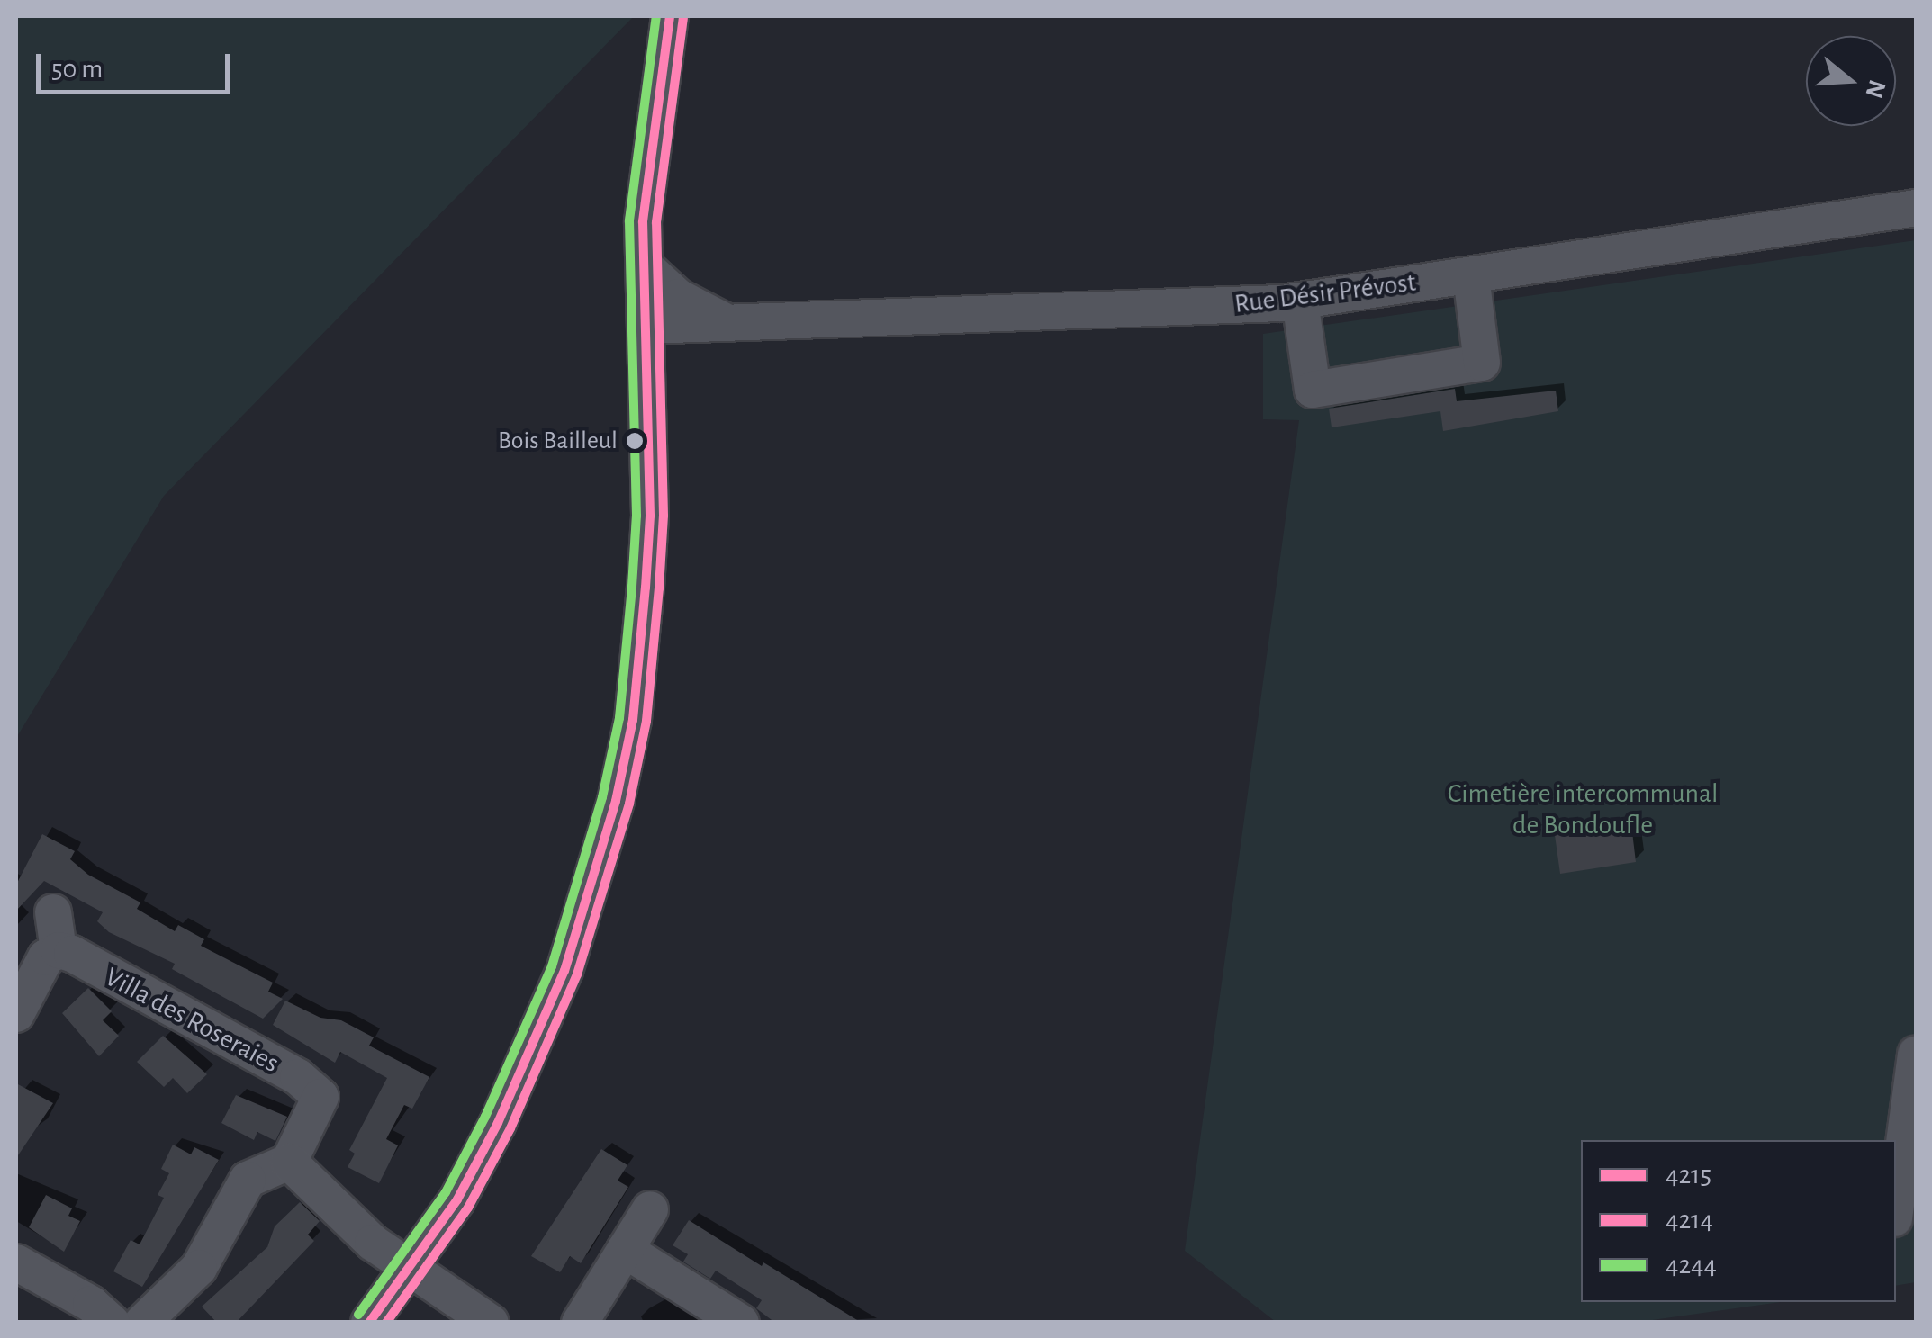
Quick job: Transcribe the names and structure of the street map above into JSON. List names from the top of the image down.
{
  "streets": {
    "street": ["Rue Désir Prévost", "Villa des Roseraies"]
  },
  "parks": ["Cimetière intercommunal de Bondoufle"],
  "places": ["Bois Bailleul"],
  "lines": ["transit line 4215", "transit line 4244", "transit line 4214"],
  "legend": ["4215", "4214", "4244"],
  "scale_bar": "50 m",
  "north": "right"
}
